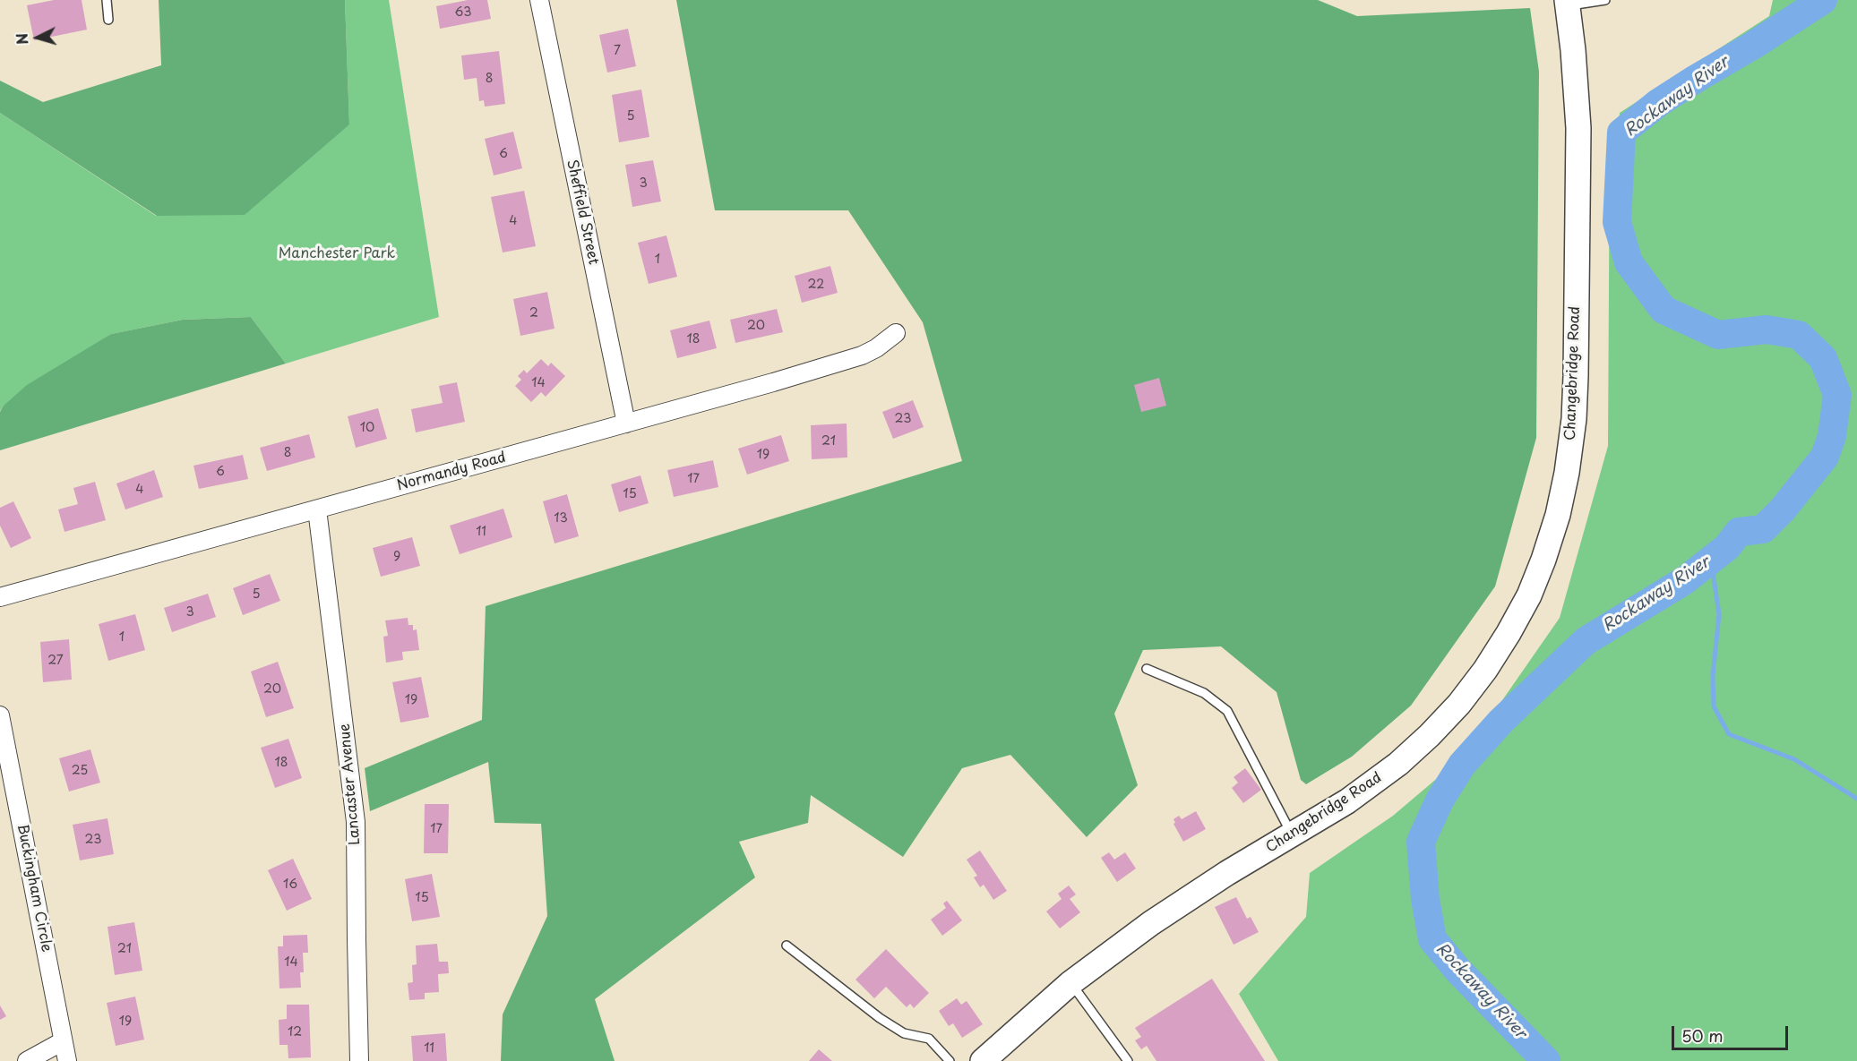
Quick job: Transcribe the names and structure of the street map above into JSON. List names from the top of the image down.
{
  "streets": {
    "main road": ["Changebridge Road"],
    "street": [
      "Sheffield Street",
      "Normandy Road",
      "Lancaster Avenue",
      "Buckingham Circle"
    ]
  },
  "crossings": [
    ["Sheffield Street", "Normandy Road"],
    ["Normandy Road", "Lancaster Avenue"]
  ],
  "water": ["Rockaway River"],
  "parks": ["Manchester Park"],
  "house_numbers": [
    "63",
    "7",
    "8",
    "5",
    "6",
    "3",
    "4",
    "1",
    "22",
    "2",
    "20",
    "18",
    "14",
    "23",
    "10",
    "21",
    "8",
    "19",
    "6",
    "17",
    "4",
    "15",
    "13",
    "11",
    "9",
    "5",
    "3",
    "1",
    "27",
    "20",
    "19",
    "18",
    "25",
    "17",
    "23",
    "16",
    "15",
    "21",
    "14",
    "19",
    "12",
    "11"
  ],
  "scale_bar": "50 m",
  "north": "left"
}
